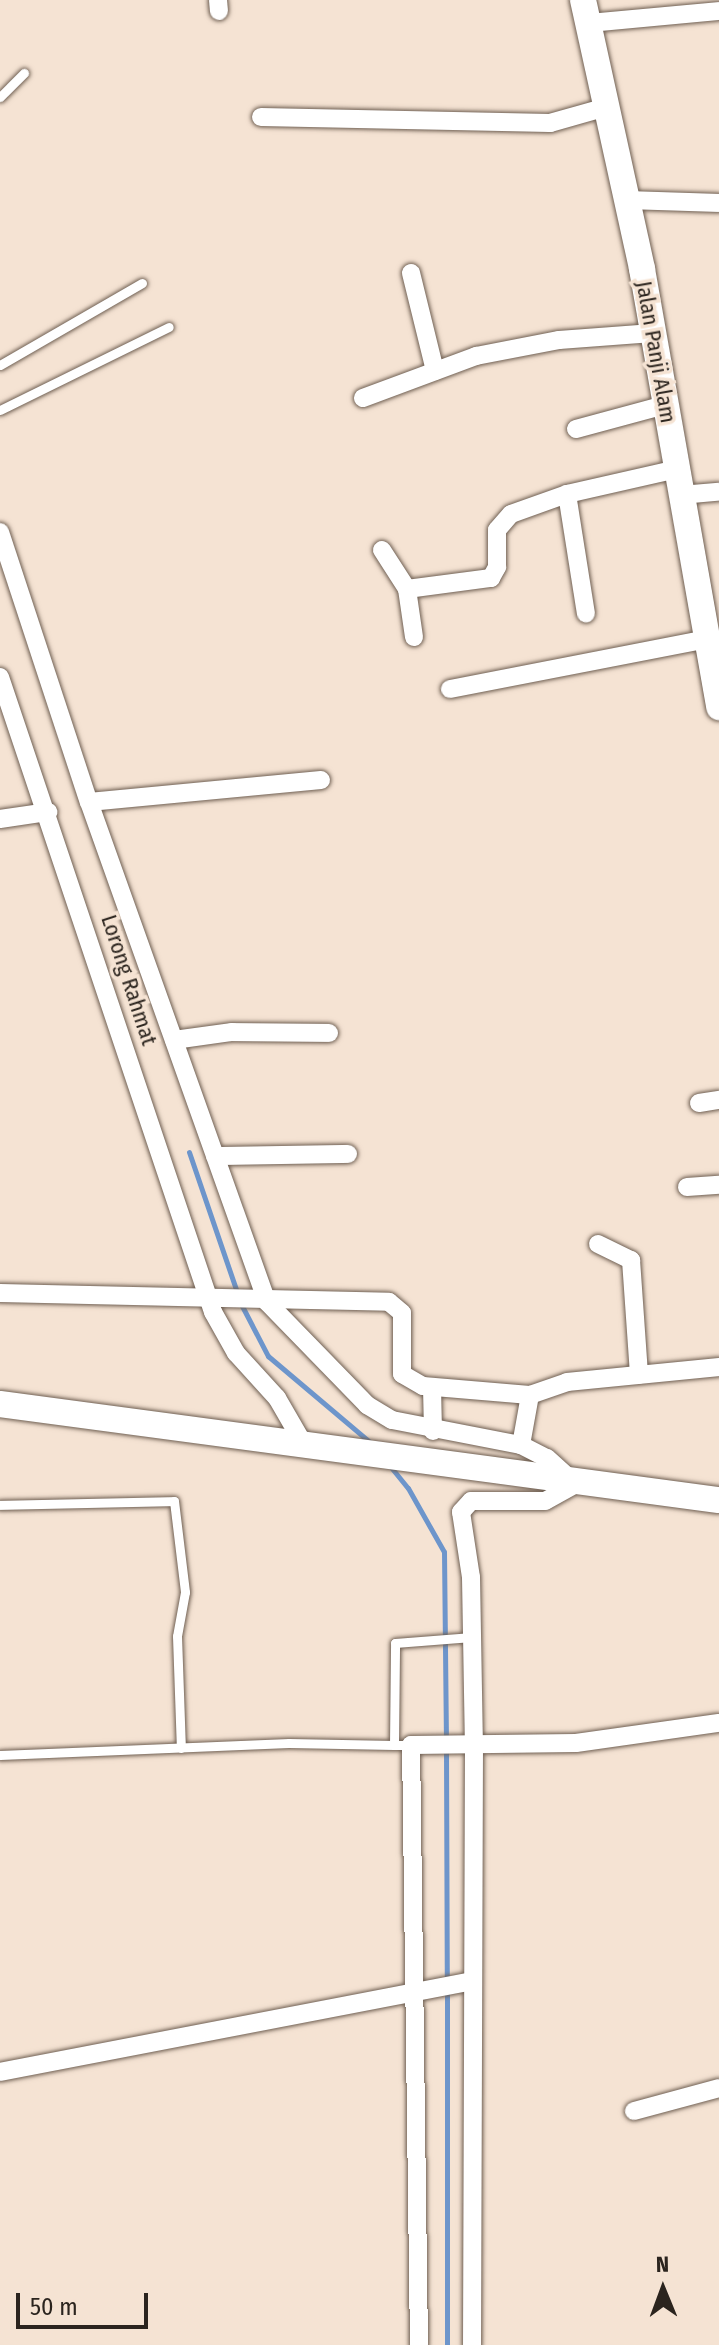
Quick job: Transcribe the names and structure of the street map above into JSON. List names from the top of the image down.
{
  "streets": {
    "street": ["Jalan Panji Alam", "Lorong Rahmat"]
  },
  "scale_bar": "50 m",
  "north": "top"
}
